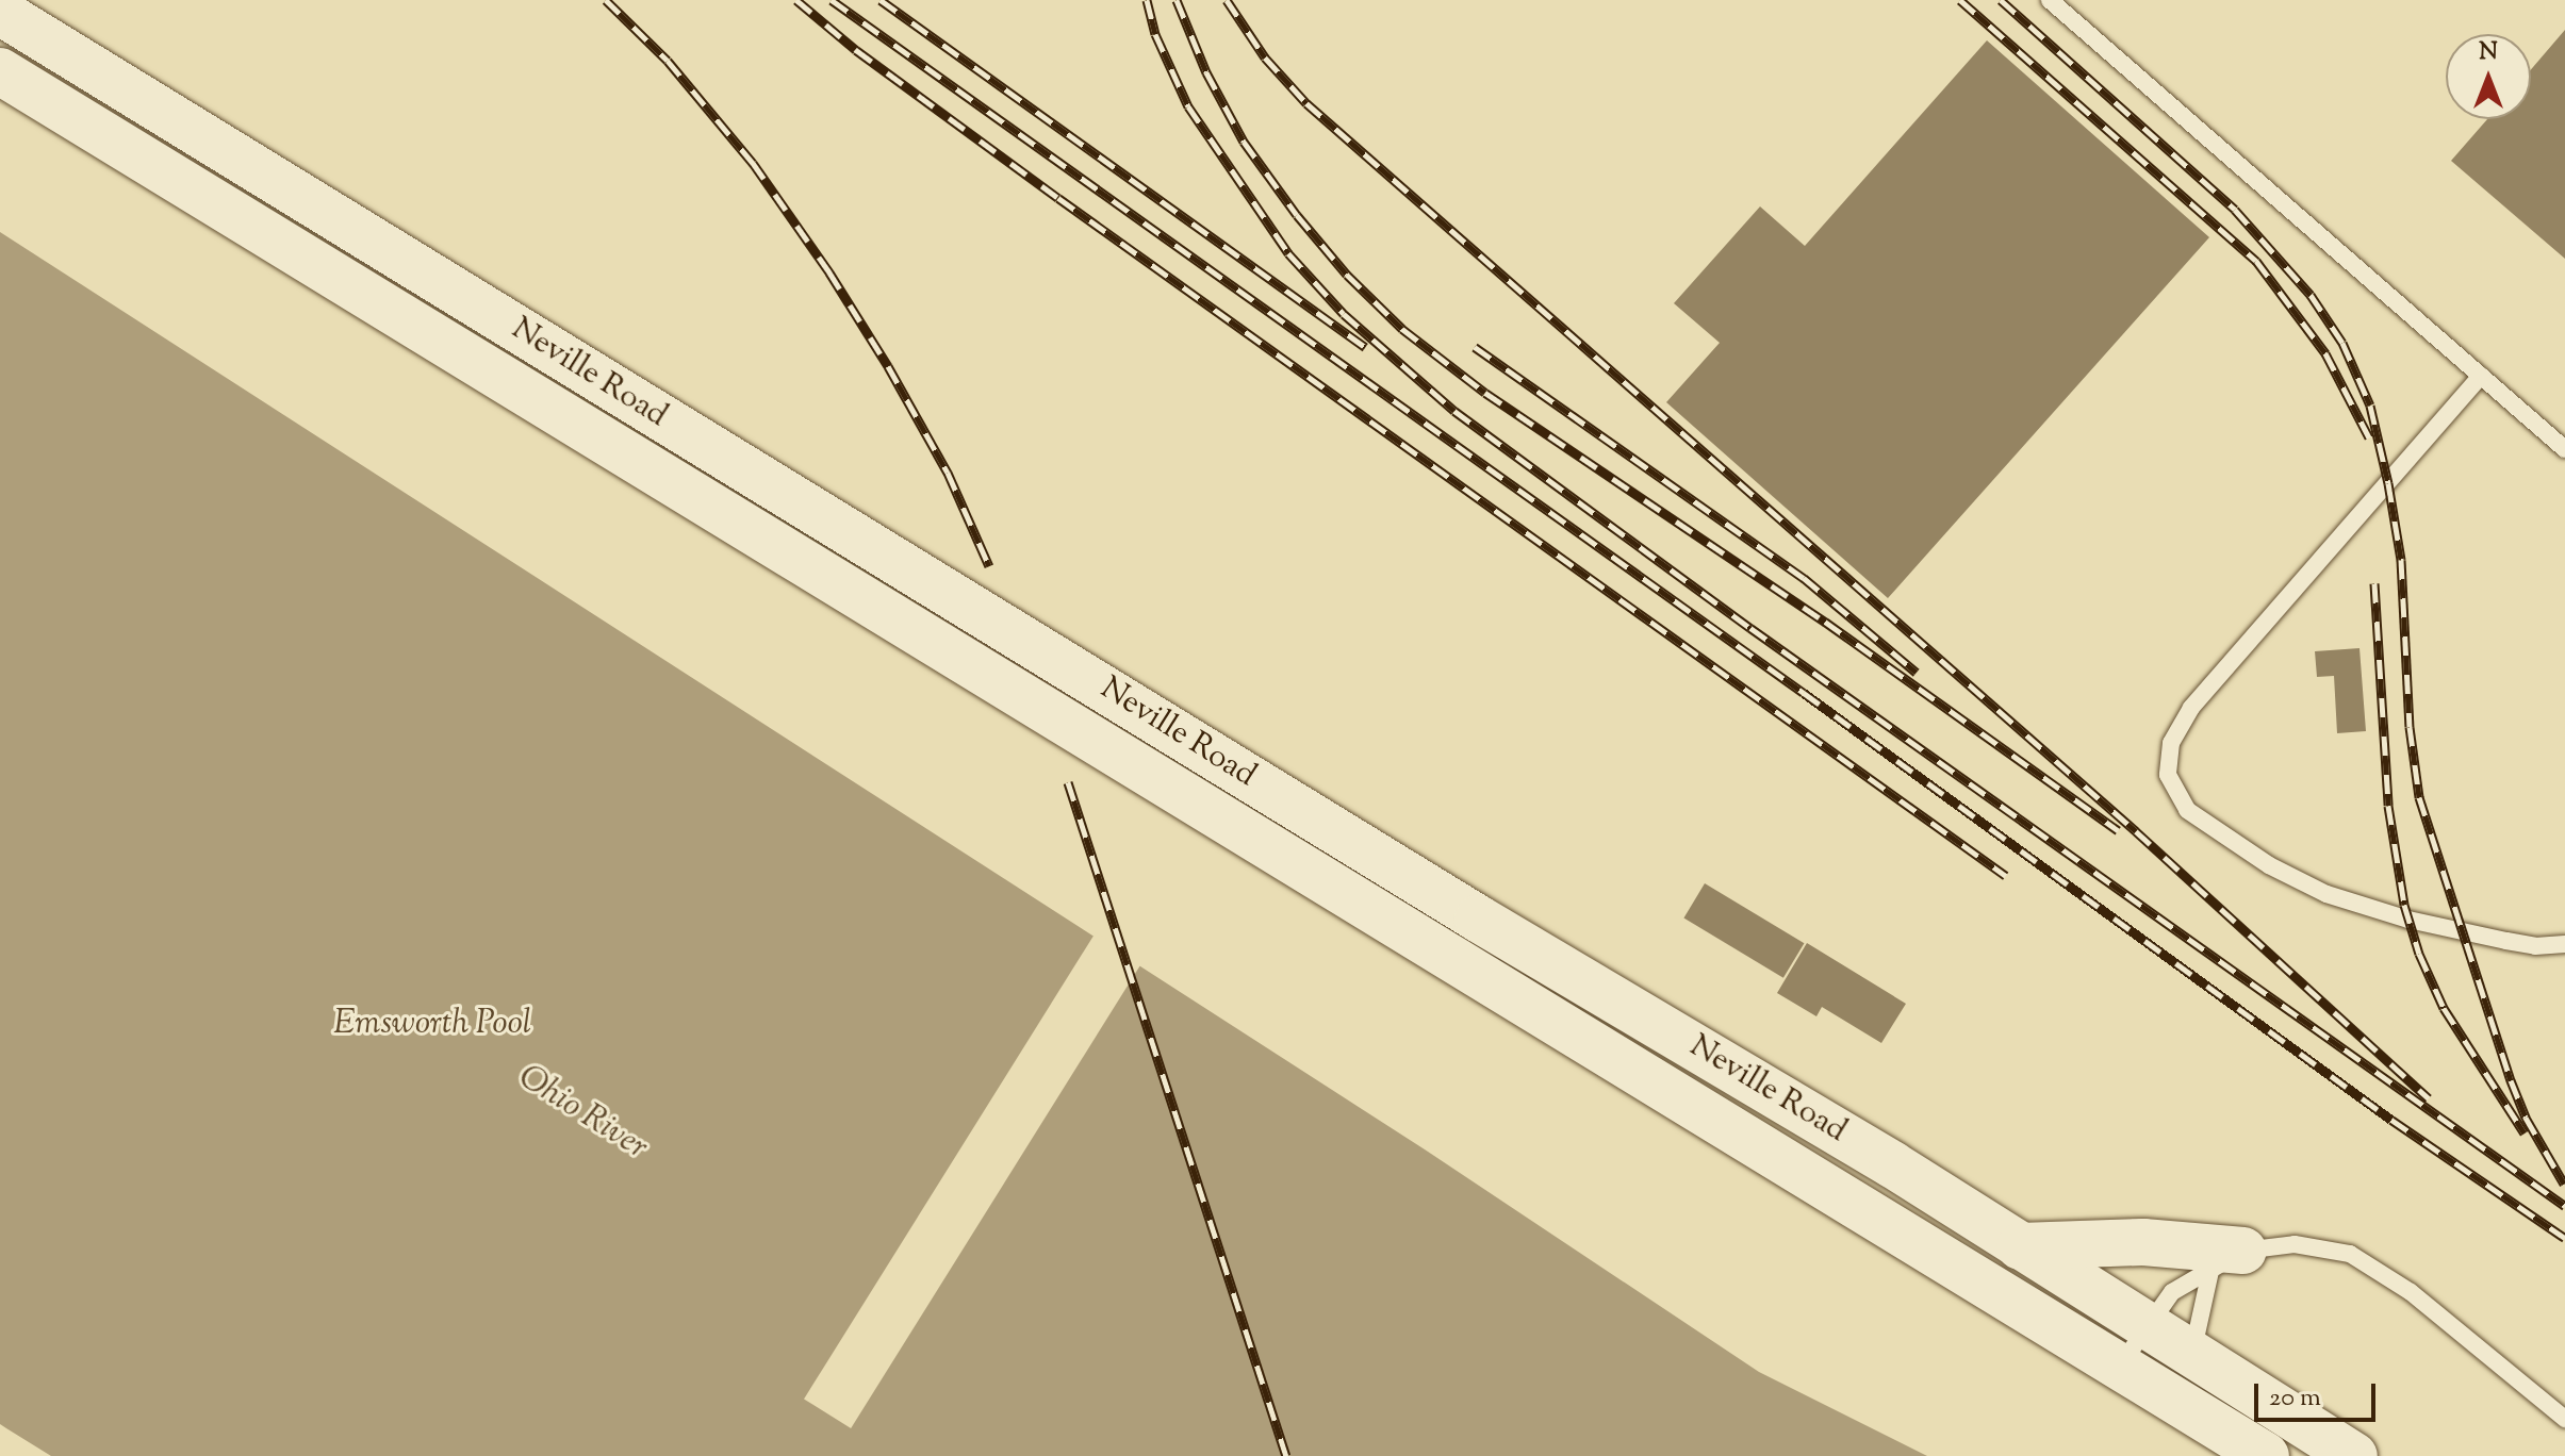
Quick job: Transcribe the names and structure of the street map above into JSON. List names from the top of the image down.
{
  "streets": {
    "main road": ["Neville Road"]
  },
  "water": ["Emsworth Pool", "Ohio River"],
  "scale_bar": "20 m",
  "north": "top"
}
